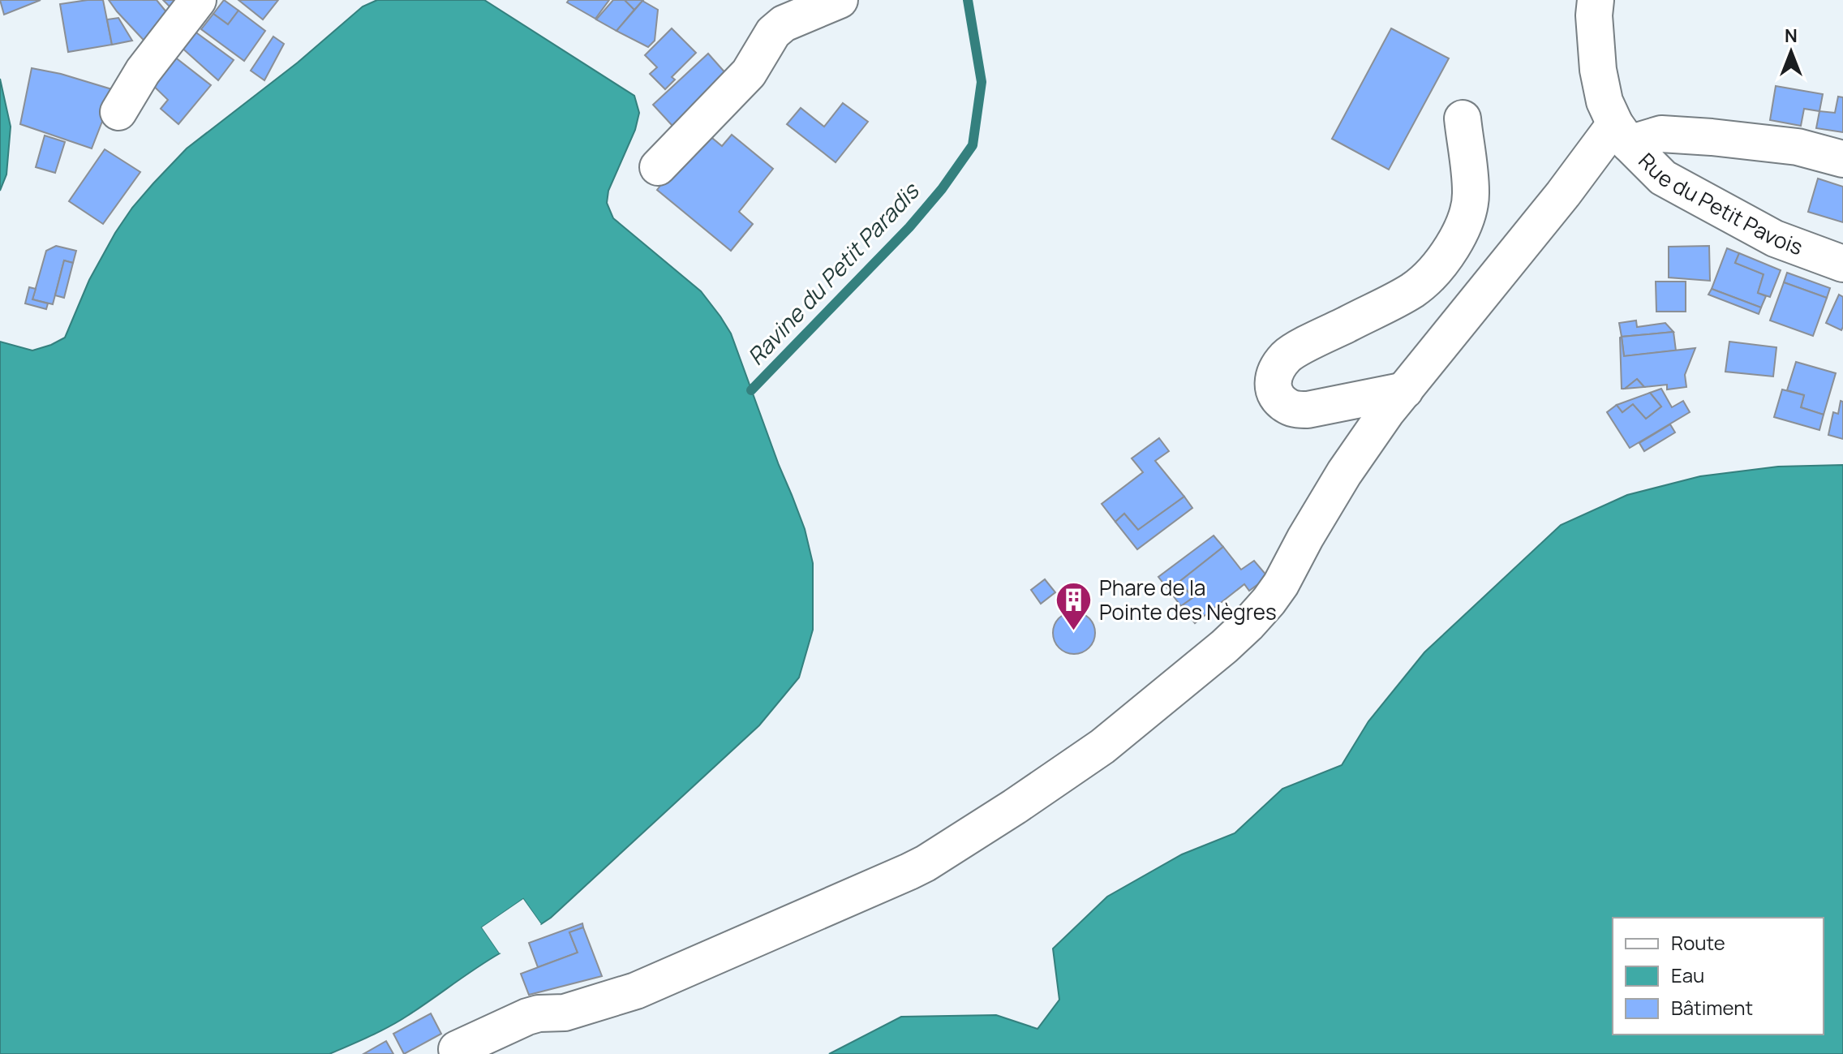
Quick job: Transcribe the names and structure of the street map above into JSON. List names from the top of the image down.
{
  "streets": {
    "street": ["Rue du Petit Pavois"]
  },
  "water": ["Ravine du Petit Paradis"],
  "places": {
    "building": ["Phare de la Pointe des Nègres"]
  },
  "legend": ["Route", "Eau", "Bâtiment"],
  "north": "top"
}
